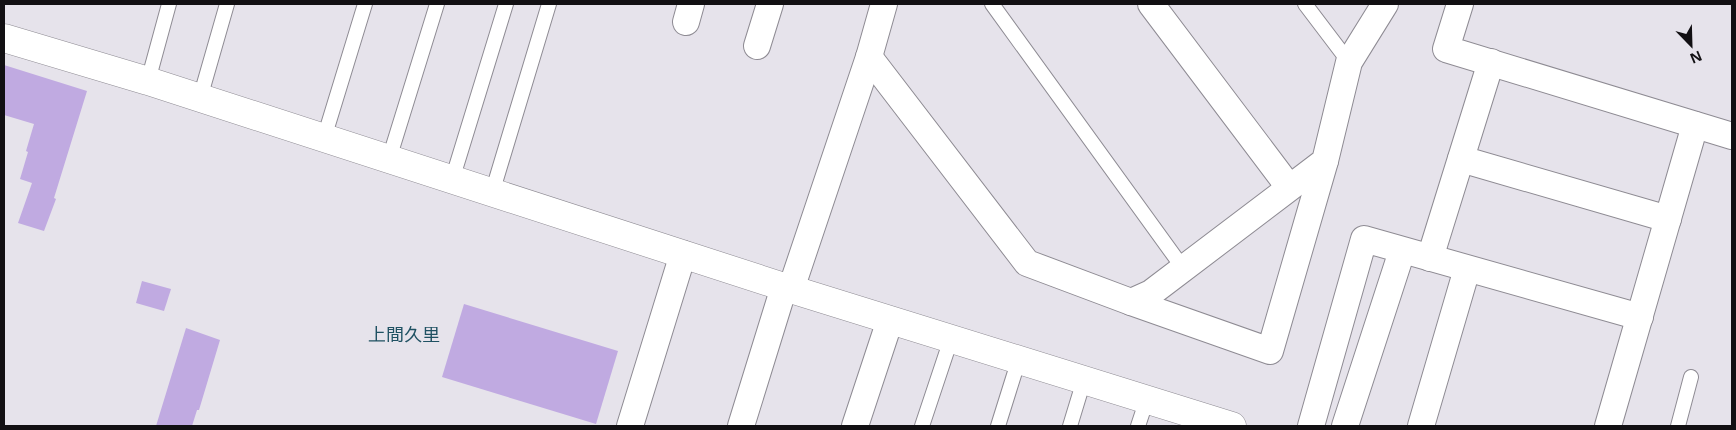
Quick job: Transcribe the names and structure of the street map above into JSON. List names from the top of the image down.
{
  "districts": ["上間久里"],
  "north": "bottom right"
}
